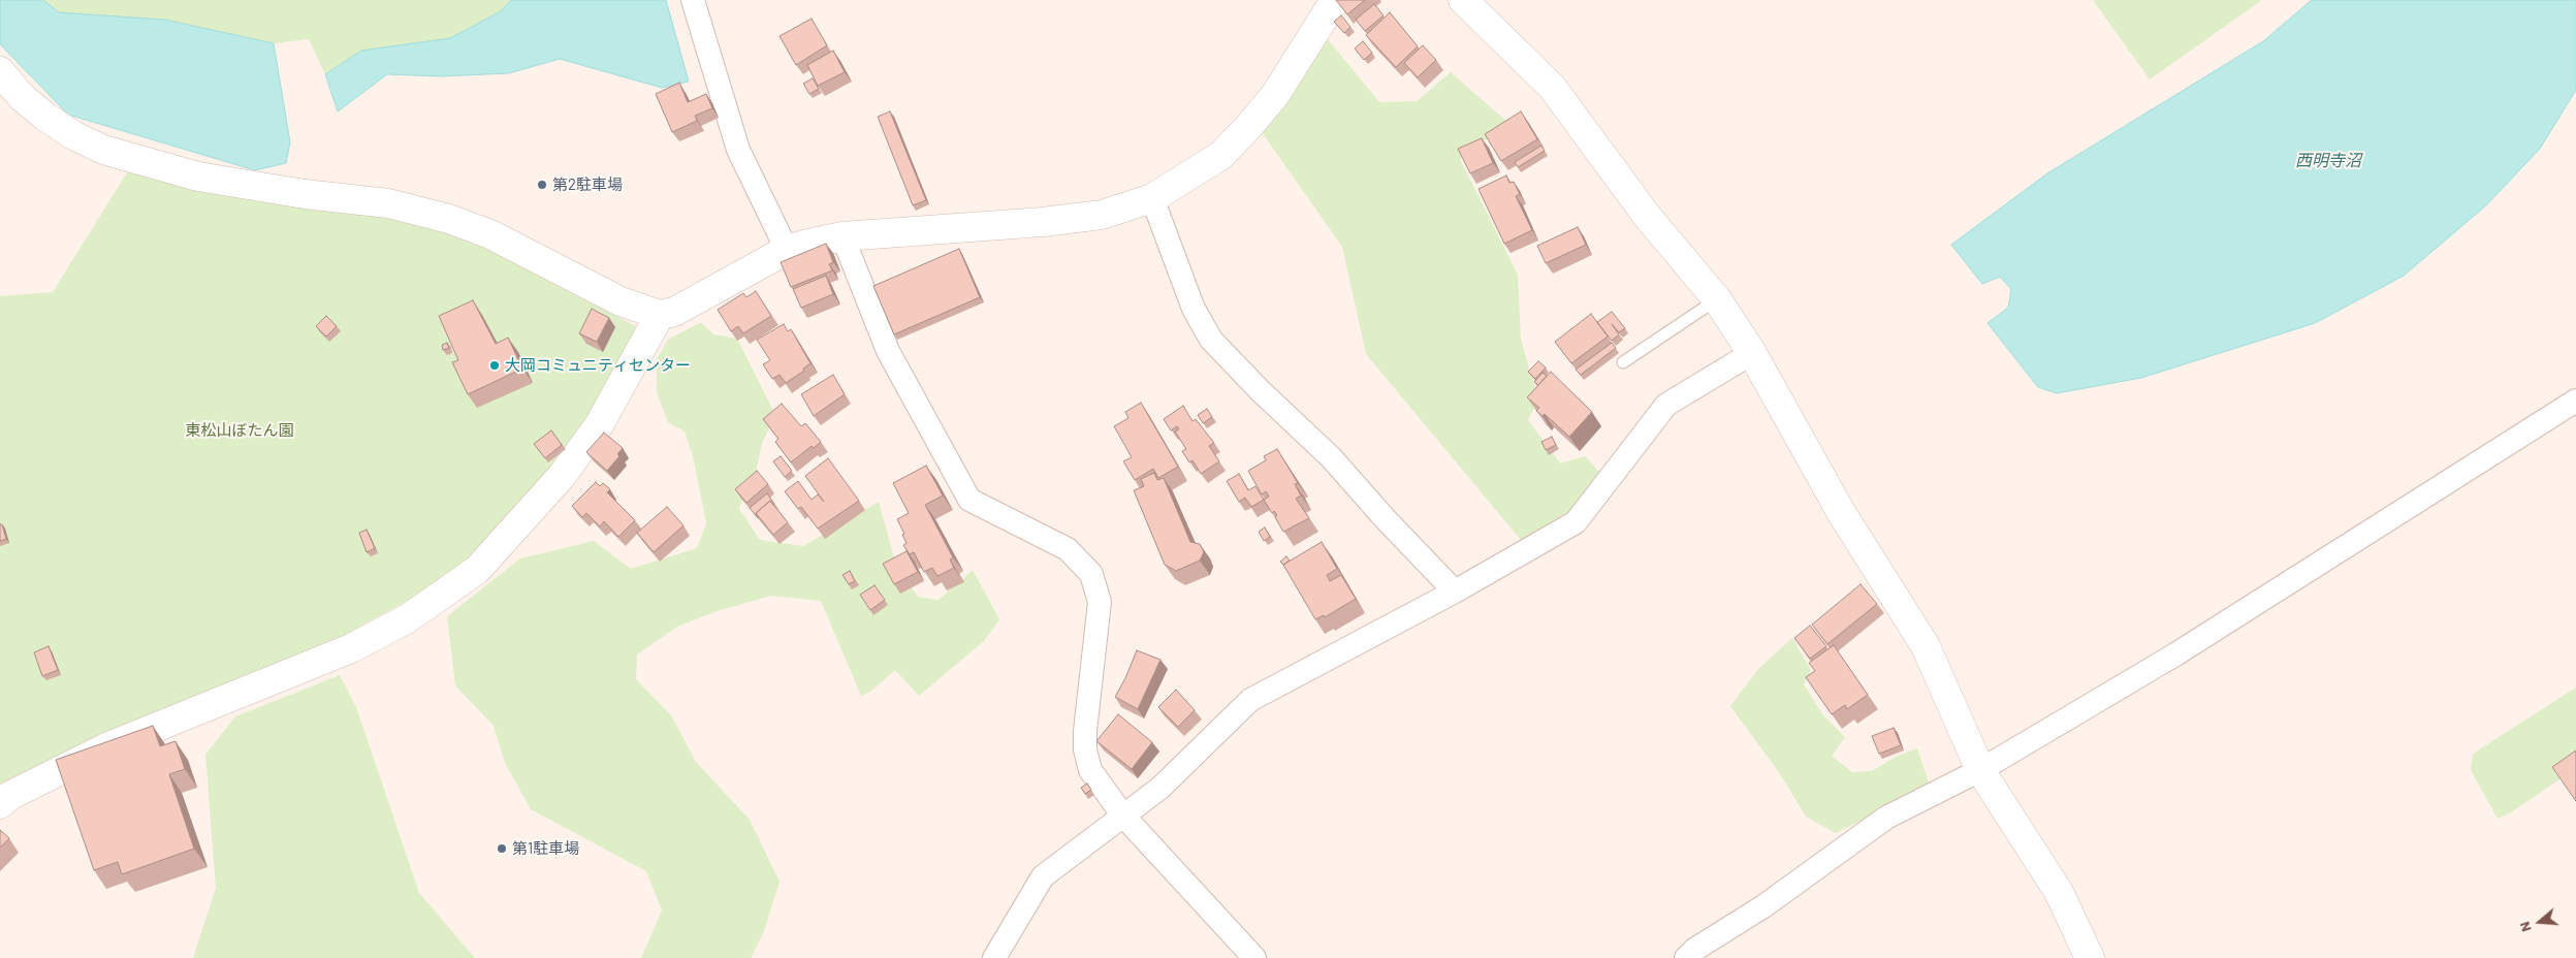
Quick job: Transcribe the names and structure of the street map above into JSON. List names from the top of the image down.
{
  "water": ["西明寺沼"],
  "parks": ["東松山ぼたん園"],
  "places": ["第2駐車場", "大岡コミュニティセンター", "第1駐車場"],
  "north": "left"
}
